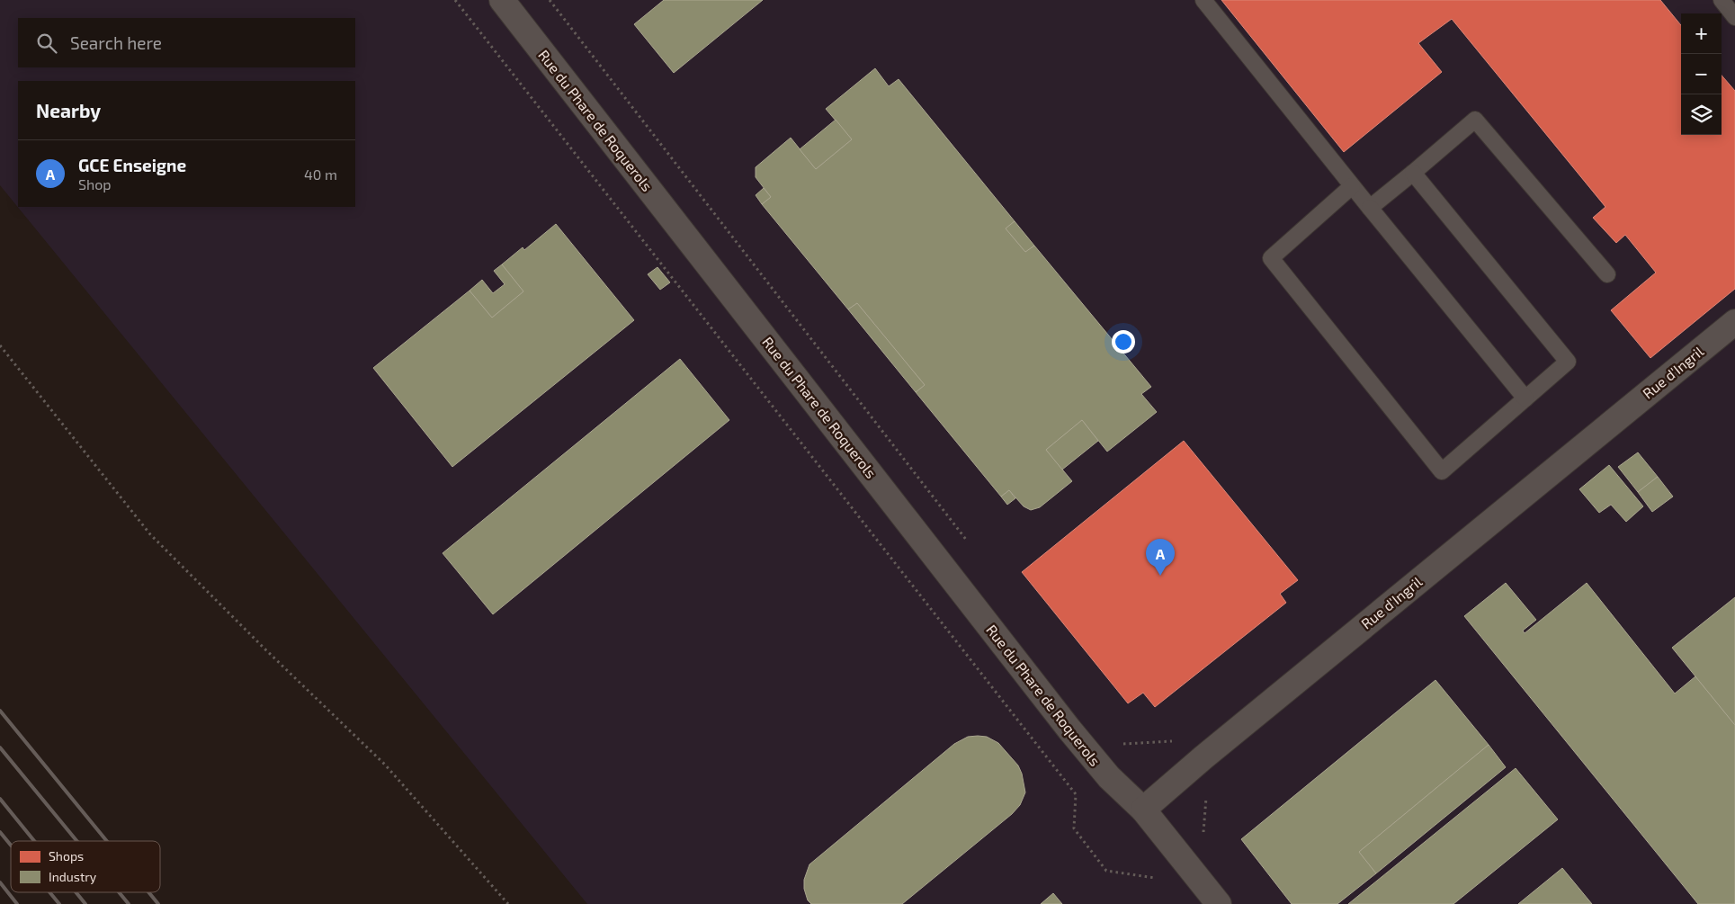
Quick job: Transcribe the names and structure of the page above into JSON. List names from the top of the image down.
{
  "streets": {
    "street": ["Rue du Phare de Roquerols", "Rue d'Ingril"]
  },
  "crossings": [
    ["Rue du Phare de Roquerols", "Rue d'Ingril"]
  ],
  "legend": ["Shops", "Industry"],
  "page": {
    "map_buttons": ["+", "−"],
    "search": "Search here",
    "heading": "Nearby",
    "list": [
      {
        "mark": "A",
        "name": "GCE Enseigne",
        "note": "Shop",
        "value": "40 m"
      }
    ],
    "pins": "A"
  }
}
